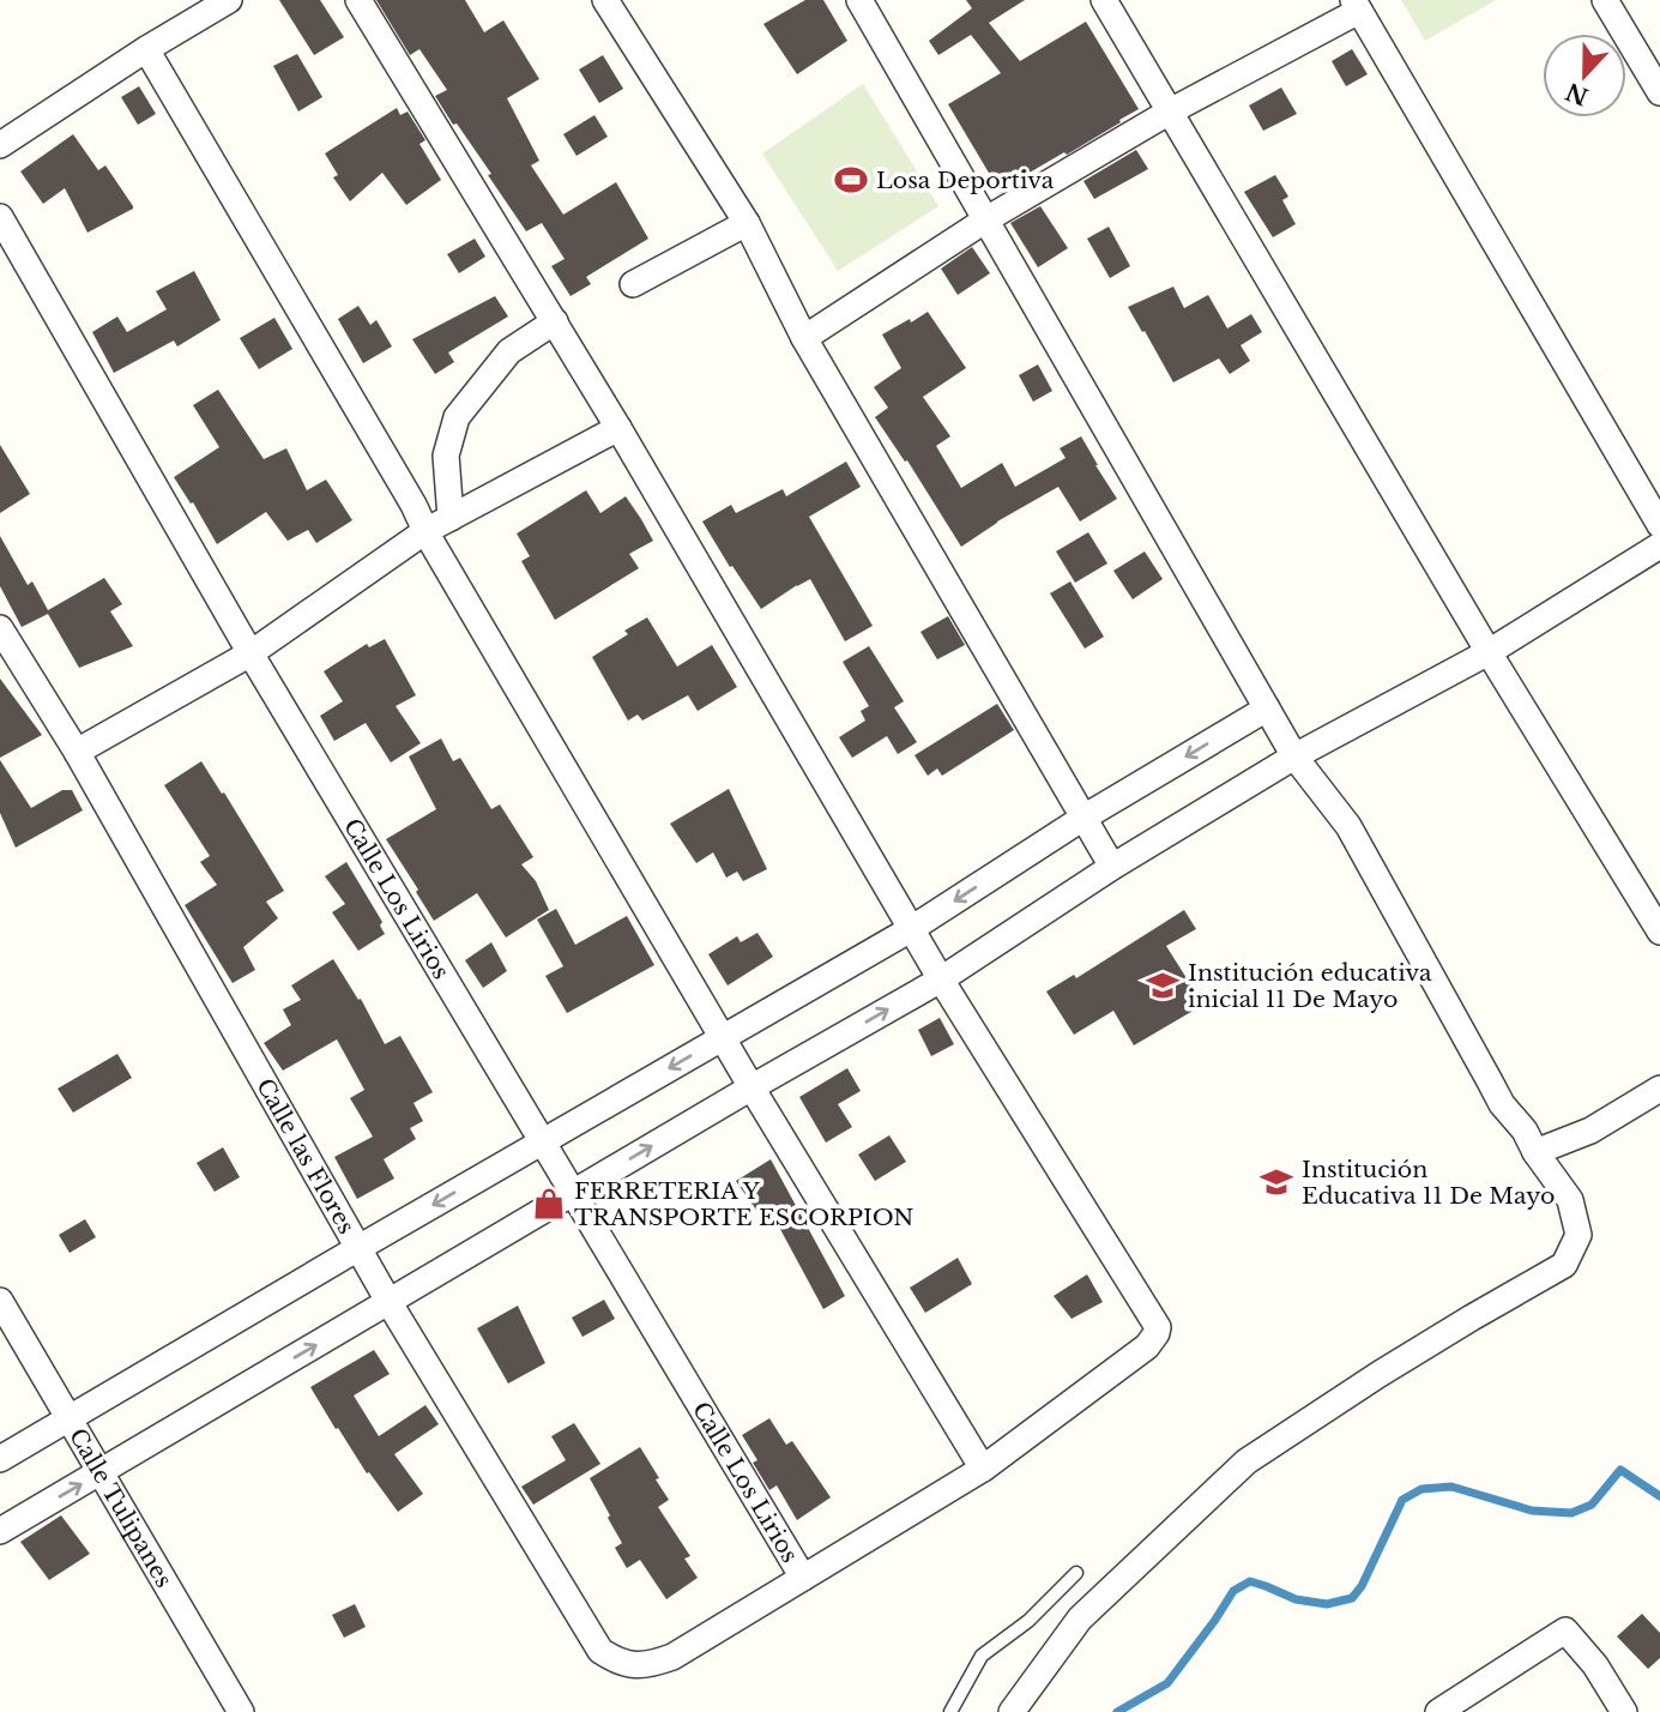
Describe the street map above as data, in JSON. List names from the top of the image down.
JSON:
{
  "streets": {
    "street": ["Calle Los Lirios", "Calle las Flores", "Calle Tulipanes"]
  },
  "crossings": [
    ["Calle Los Lirios", "Calle las Flores"]
  ],
  "places": {
    "sports": ["Losa Deportiva"],
    "school or university": ["Institución educativa inicial 11 De Mayo", "Institución Educativa 11 De Mayo"],
    "shop": ["FERRETERIA Y TRANSPORTE ESCORPION"]
  },
  "north": "bottom"
}
